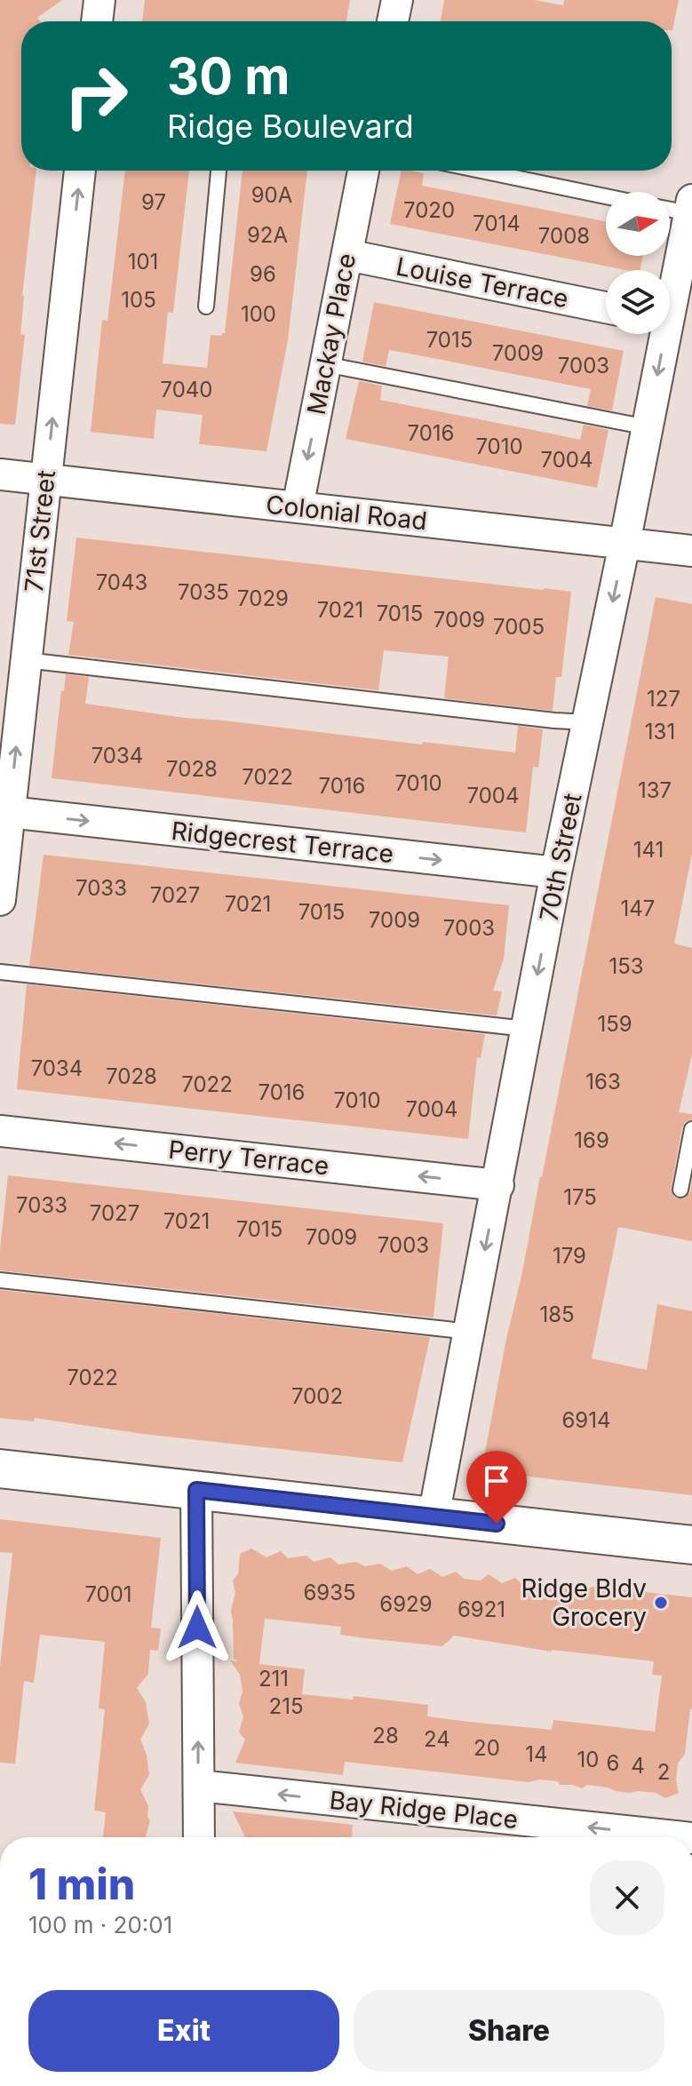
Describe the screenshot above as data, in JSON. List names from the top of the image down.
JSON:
{
  "streets": {
    "street": [
      "Louise Terrace",
      "Mackay Place",
      "Colonial Road",
      "71st Street",
      "Ridgecrest Terrace",
      "70th Street",
      "Perry Terrace",
      "Bay Ridge Place"
    ]
  },
  "crossings": [
    ["Louise Terrace", "Mackay Place"],
    ["Mackay Place", "Colonial Road"],
    ["Colonial Road", "71st Street"],
    ["Colonial Road", "70th Street"],
    ["71st Street", "Ridgecrest Terrace"],
    ["Ridgecrest Terrace", "70th Street"],
    ["70th Street", "Perry Terrace"]
  ],
  "one_way": [
    "Mackay Place",
    "71st Street",
    "Ridgecrest Terrace",
    "70th Street",
    "Perry Terrace",
    "Bay Ridge Place"
  ],
  "places": ["Ridge Bldv Grocery"],
  "house_numbers": [
    "90A",
    "97",
    "7020",
    "7014",
    "92A",
    "7008",
    "101",
    "96",
    "105",
    "100",
    "7015",
    "7009",
    "7003",
    "7040",
    "7016",
    "7010",
    "7004",
    "7043",
    "7035",
    "7029",
    "7021",
    "7015",
    "7009",
    "7005",
    "127",
    "131",
    "7034",
    "7028",
    "7022",
    "7010",
    "7016",
    "137",
    "7004",
    "141",
    "7033",
    "7027",
    "7021",
    "147",
    "7015",
    "7009",
    "7003",
    "153",
    "159",
    "7034",
    "7028",
    "163",
    "7022",
    "7016",
    "7010",
    "7004",
    "169",
    "175",
    "7033",
    "7027",
    "7021",
    "7015",
    "7009",
    "7003",
    "179",
    "185",
    "7022",
    "7002",
    "6914",
    "6935",
    "7001",
    "6929",
    "6921",
    "211",
    "215",
    "28",
    "24",
    "20",
    "14",
    "10",
    "6",
    "4",
    "2"
  ],
  "north": "right",
  "page": {
    "turn": ["30 m", "Ridge Boulevard"],
    "heading": ["1 min", "100 m · 20:01"],
    "buttons": ["Exit", "Share"]
  }
}
